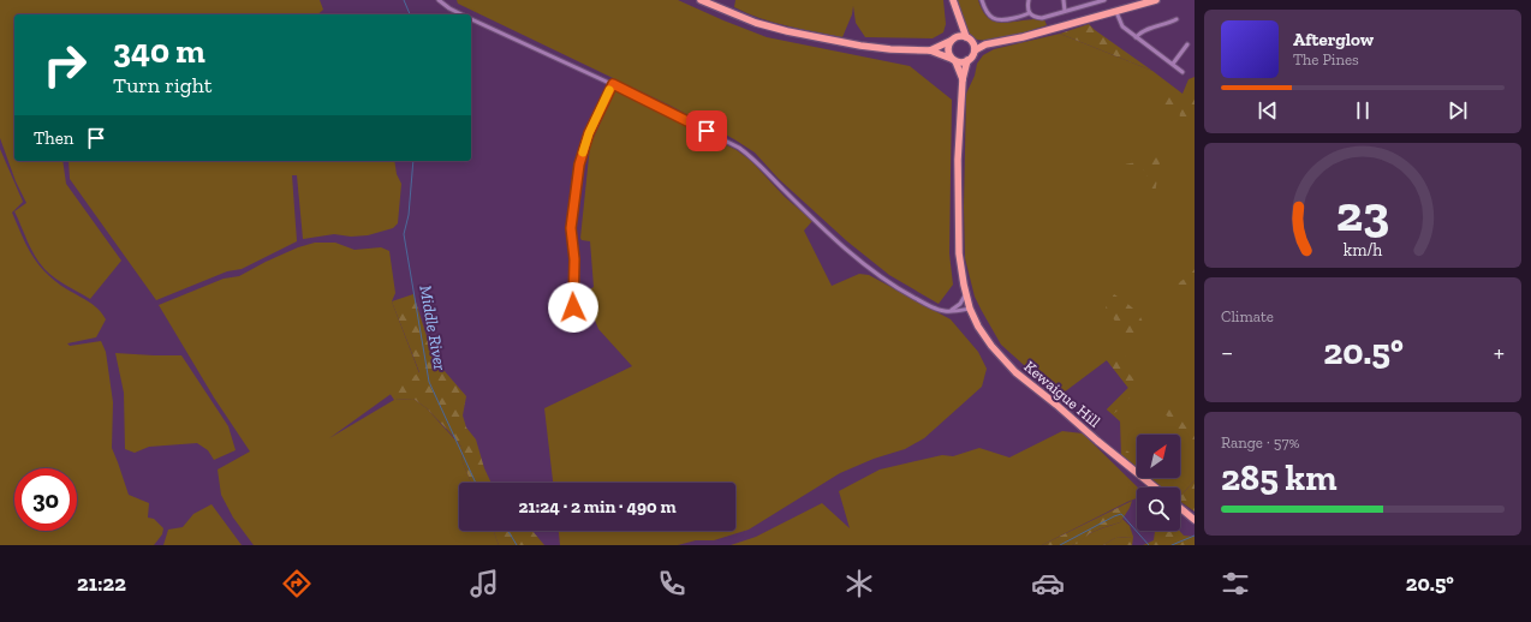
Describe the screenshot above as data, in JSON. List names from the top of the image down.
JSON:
{
  "streets": {
    "highway": ["Kewaigue Hill"]
  },
  "water": ["Middle River"],
  "north": "top right",
  "page": {
    "turn": ["340 m", "Turn right"],
    "song": ["Afterglow", "The Pines"],
    "then": "Then",
    "tile": [
      "Climate",
      ["Range · 57%", "285 km"]
    ],
    "heat": ["−", "20.5°", "+"],
    "limit": "30",
    "trip": "21:24 · 2 min · 490 m",
    "tabs": ["21:22", "20.5°"],
    "gauge": ["23", "km/h"]
  }
}
